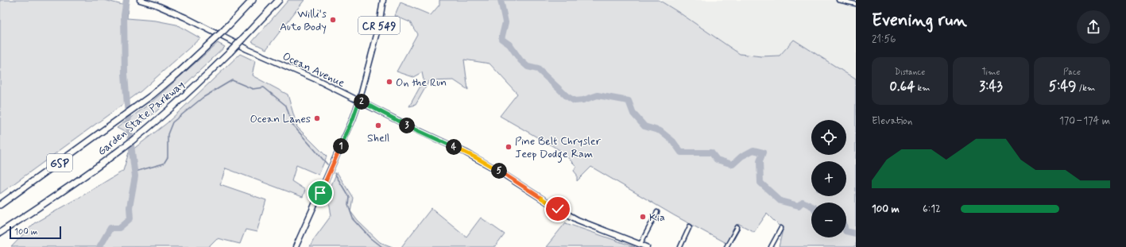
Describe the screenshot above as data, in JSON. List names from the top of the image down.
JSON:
{
  "streets": {
    "highway": ["Garden State Parkway", "GSP"],
    "main road": ["CR 549", "Ocean Avenue"]
  },
  "crossings": [
    ["CR 549", "Ocean Avenue"]
  ],
  "places": [
    "Willi's Auto Body",
    "On the Run",
    "Ocean Lanes",
    "Shell",
    "Pine Belt Chrysler Jeep Dodge Ram",
    "Kia"
  ],
  "scale_bar": "100 m",
  "page": {
    "heading": ["Evening run", "21:56"],
    "stats": [
      ["Distance", "0.64 km"],
      ["Time", "3:43"],
      ["Pace", "5:49 /km"]
    ],
    "pins": [
      "2",
      "3",
      "1",
      "4",
      "5"
    ],
    "chart": ["Elevation", "170–174 m"],
    "map_buttons": ["+", "−"],
    "list": [
      {
        "name": "100 m",
        "note": "6:12"
      }
    ],
    "scale": "100 m"
  }
}
